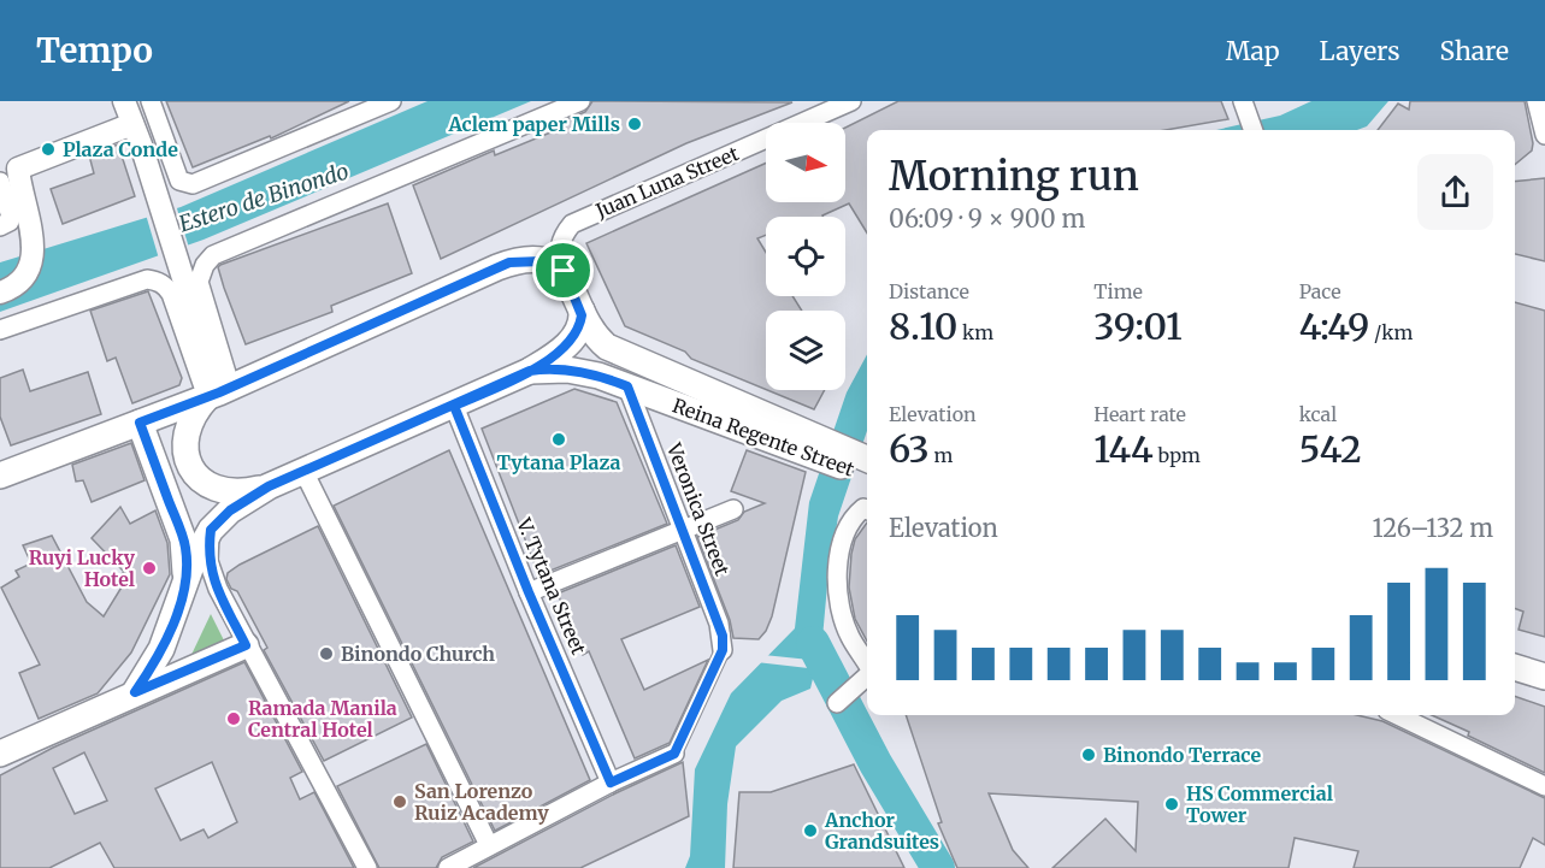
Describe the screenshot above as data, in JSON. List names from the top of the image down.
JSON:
{
  "streets": {
    "main road": ["Reina Regente Street"],
    "street": ["Juan Luna Street", "Veronica Street", "V. Tytana Street"]
  },
  "crossings": [
    ["Juan Luna Street", "Reina Regente Street"],
    ["Reina Regente Street", "Veronica Street"]
  ],
  "water": ["Estero de Binondo"],
  "places": [
    "Aclem paper Mills",
    "Plaza Conde",
    "Tytana Plaza",
    "Ruyi Lucky Hotel",
    "Binondo Church",
    "Ramada Manila Central Hotel",
    "Binondo Terrace",
    "San Lorenzo Ruiz Academy",
    "HS Commercial Tower",
    "Anchor Grandsuites"
  ],
  "north": "right",
  "page": {
    "header": "Tempo",
    "nav": ["Map", "Layers", "Share"],
    "heading": ["Morning run", "06:09 · 9 × 900 m"],
    "stats": [
      ["Distance", "8.10 km"],
      ["Time", "39:01"],
      ["Pace", "4:49 /km"],
      ["Elevation", "63 m"],
      ["Heart rate", "144 bpm"],
      ["kcal", "542"]
    ],
    "chart": ["Elevation", "126–132 m"]
  }
}
